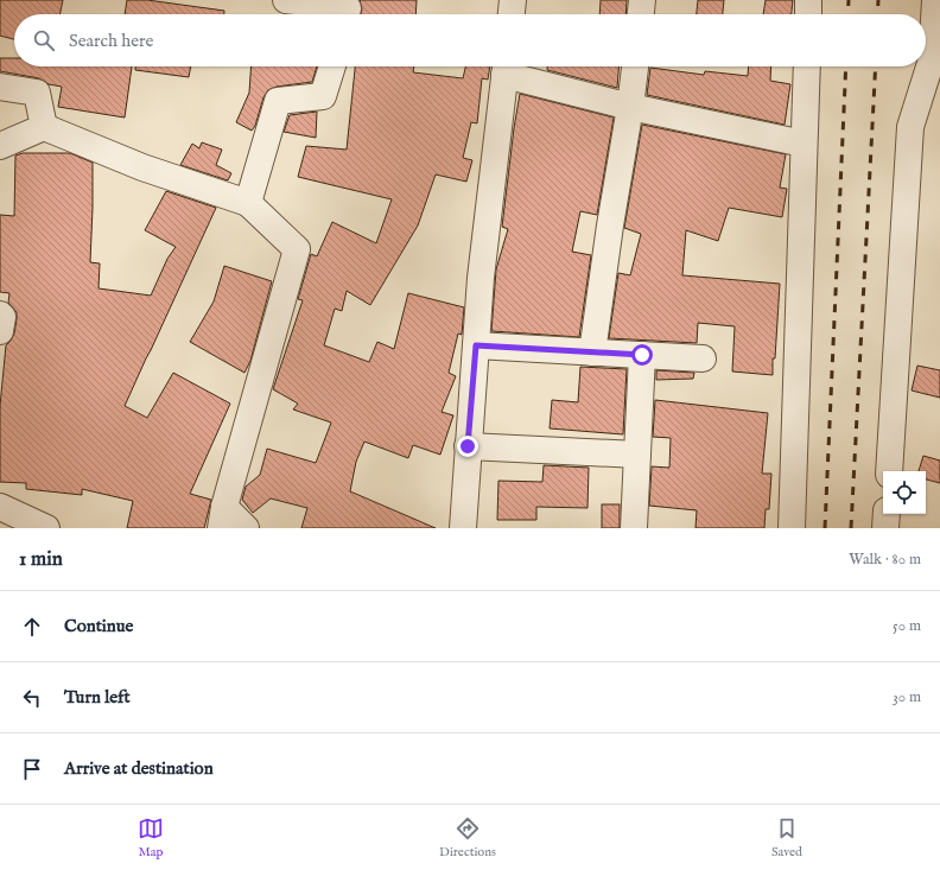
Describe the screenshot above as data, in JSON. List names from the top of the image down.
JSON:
{
  "page": {
    "search": "Search here",
    "heading": ["1 min", "Walk · 80 m"],
    "list": [
      ["Continue", "50 m"],
      ["Turn left", "30 m"],
      "Arrive at destination"
    ],
    "nav": ["Map", "Directions", "Saved"]
  }
}
